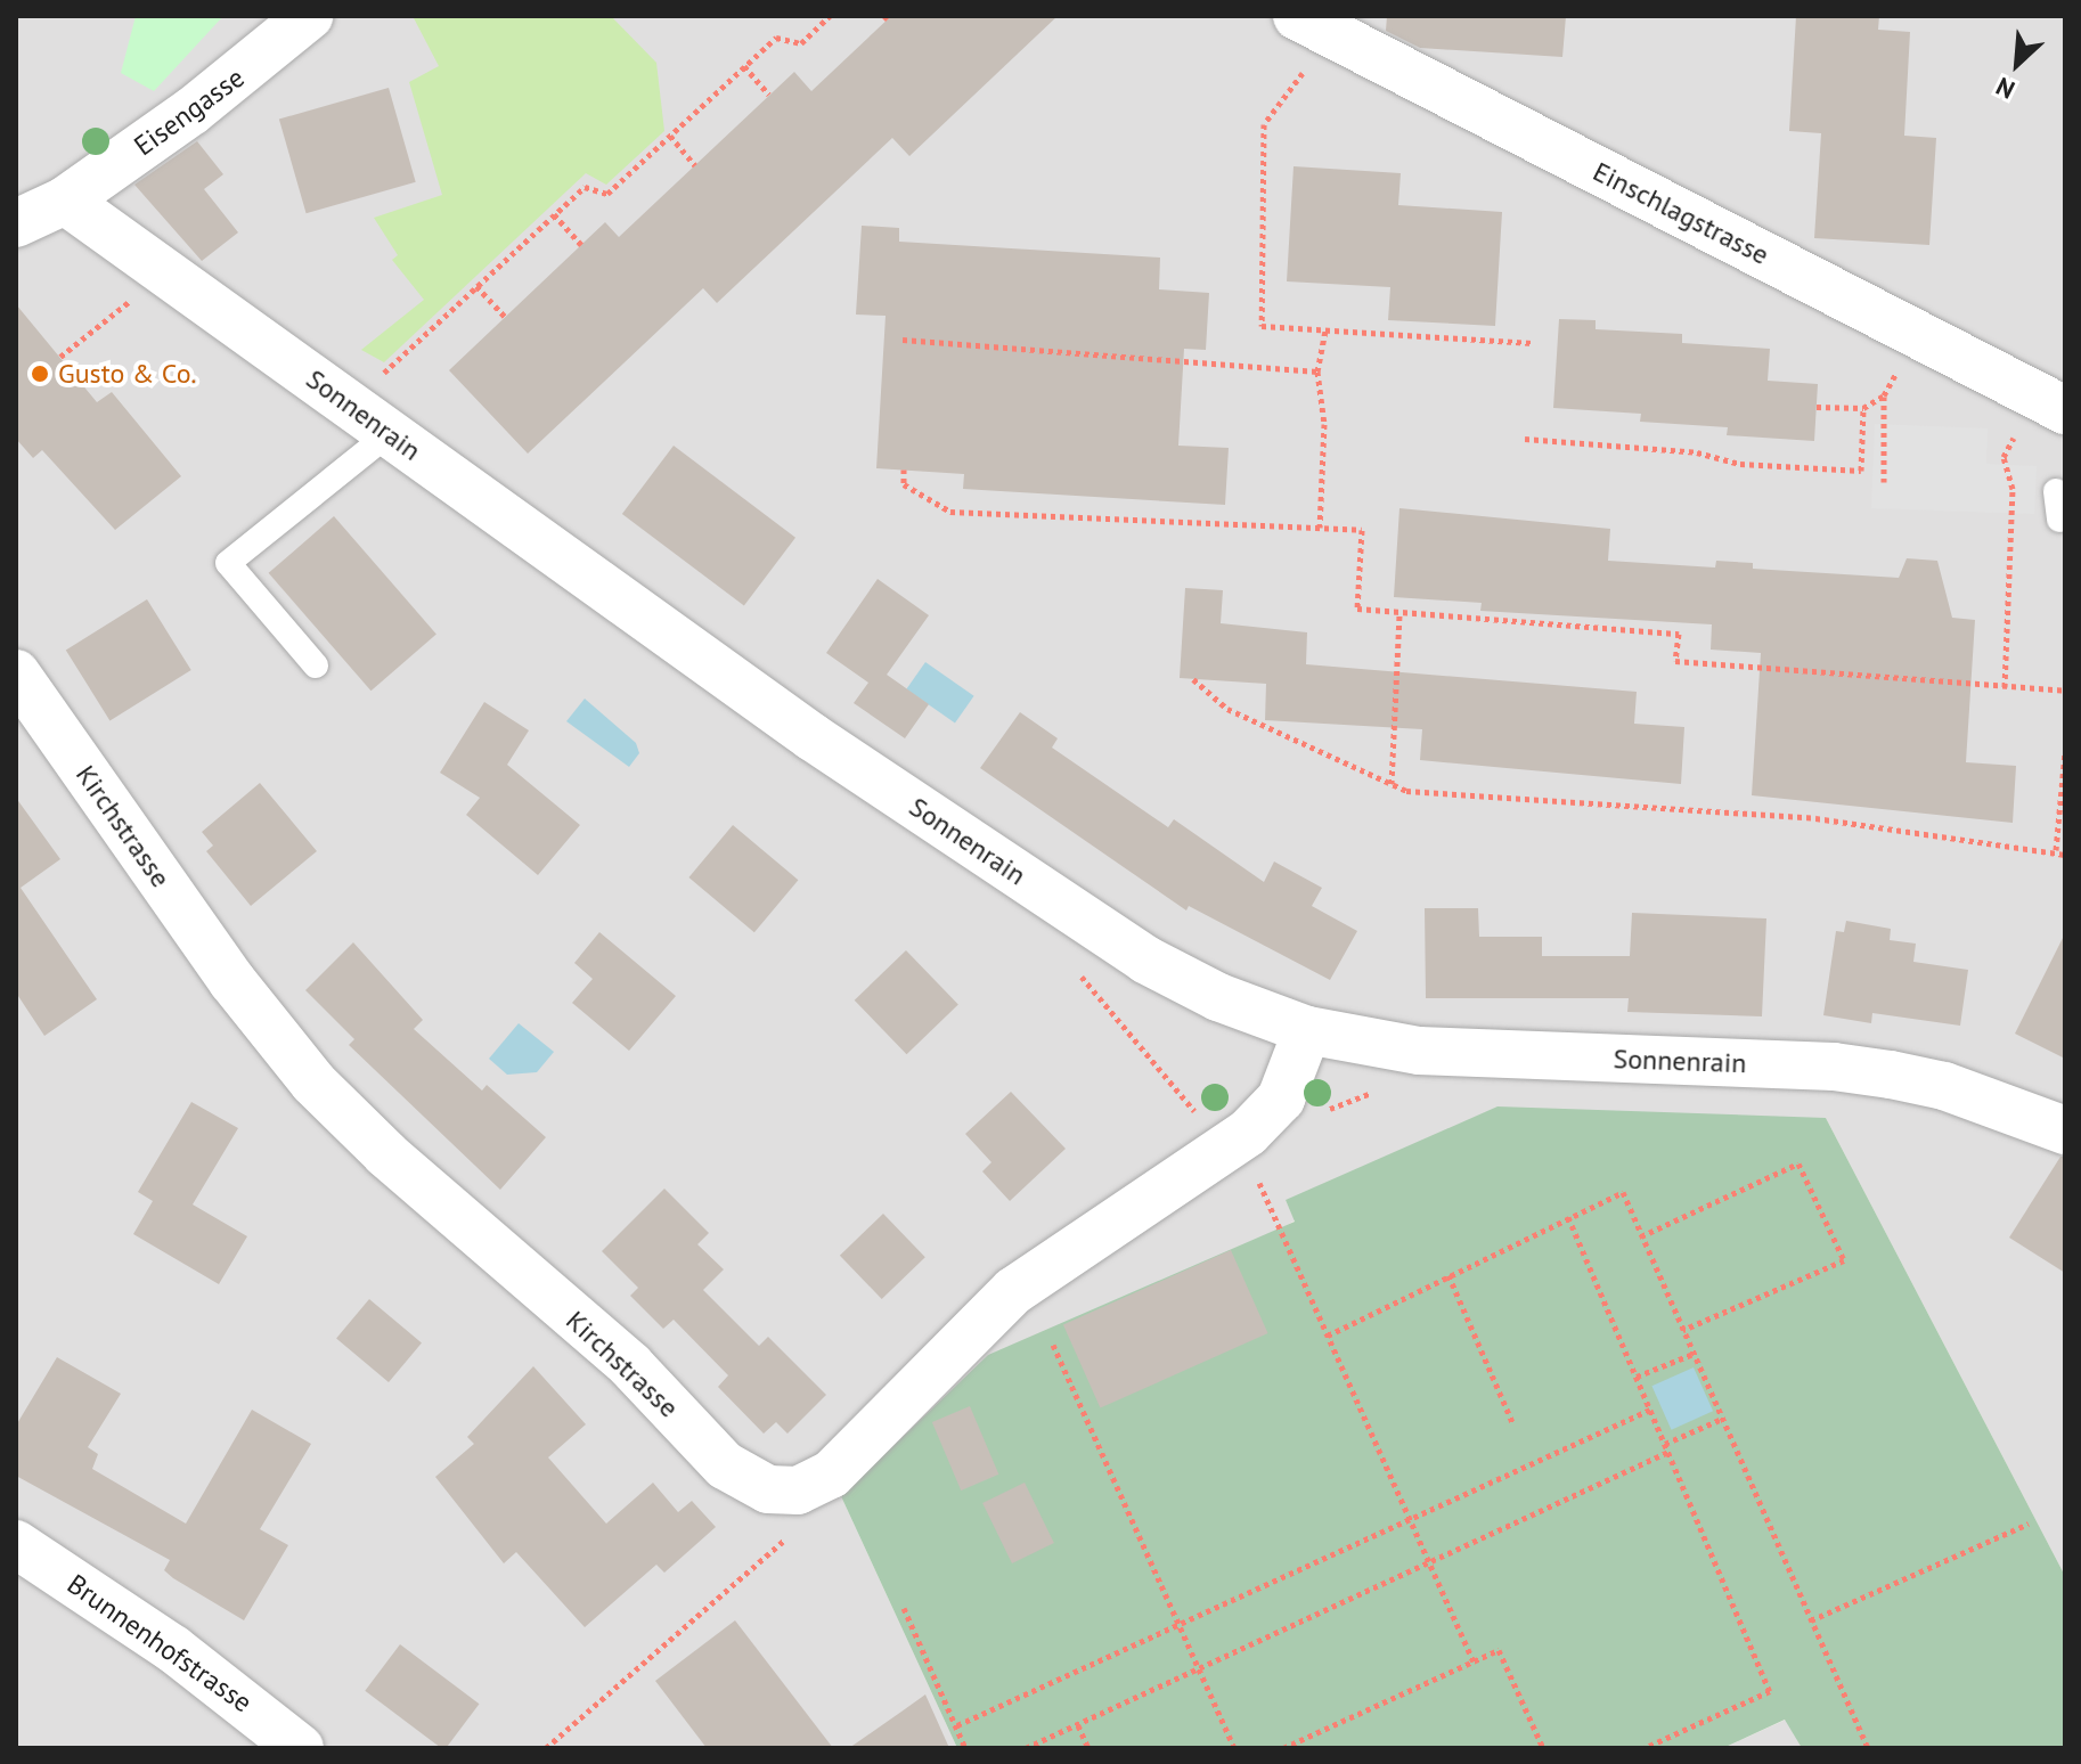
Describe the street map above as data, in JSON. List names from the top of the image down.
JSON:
{
  "streets": {
    "street": [
      "Eisengasse",
      "Einschlagstrasse",
      "Sonnenrain",
      "Kirchstrasse",
      "Brunnenhofstrasse"
    ]
  },
  "crossings": [
    ["Eisengasse", "Sonnenrain"],
    ["Sonnenrain", "Kirchstrasse"]
  ],
  "places": ["Gusto & Co."],
  "north": "bottom left"
}
